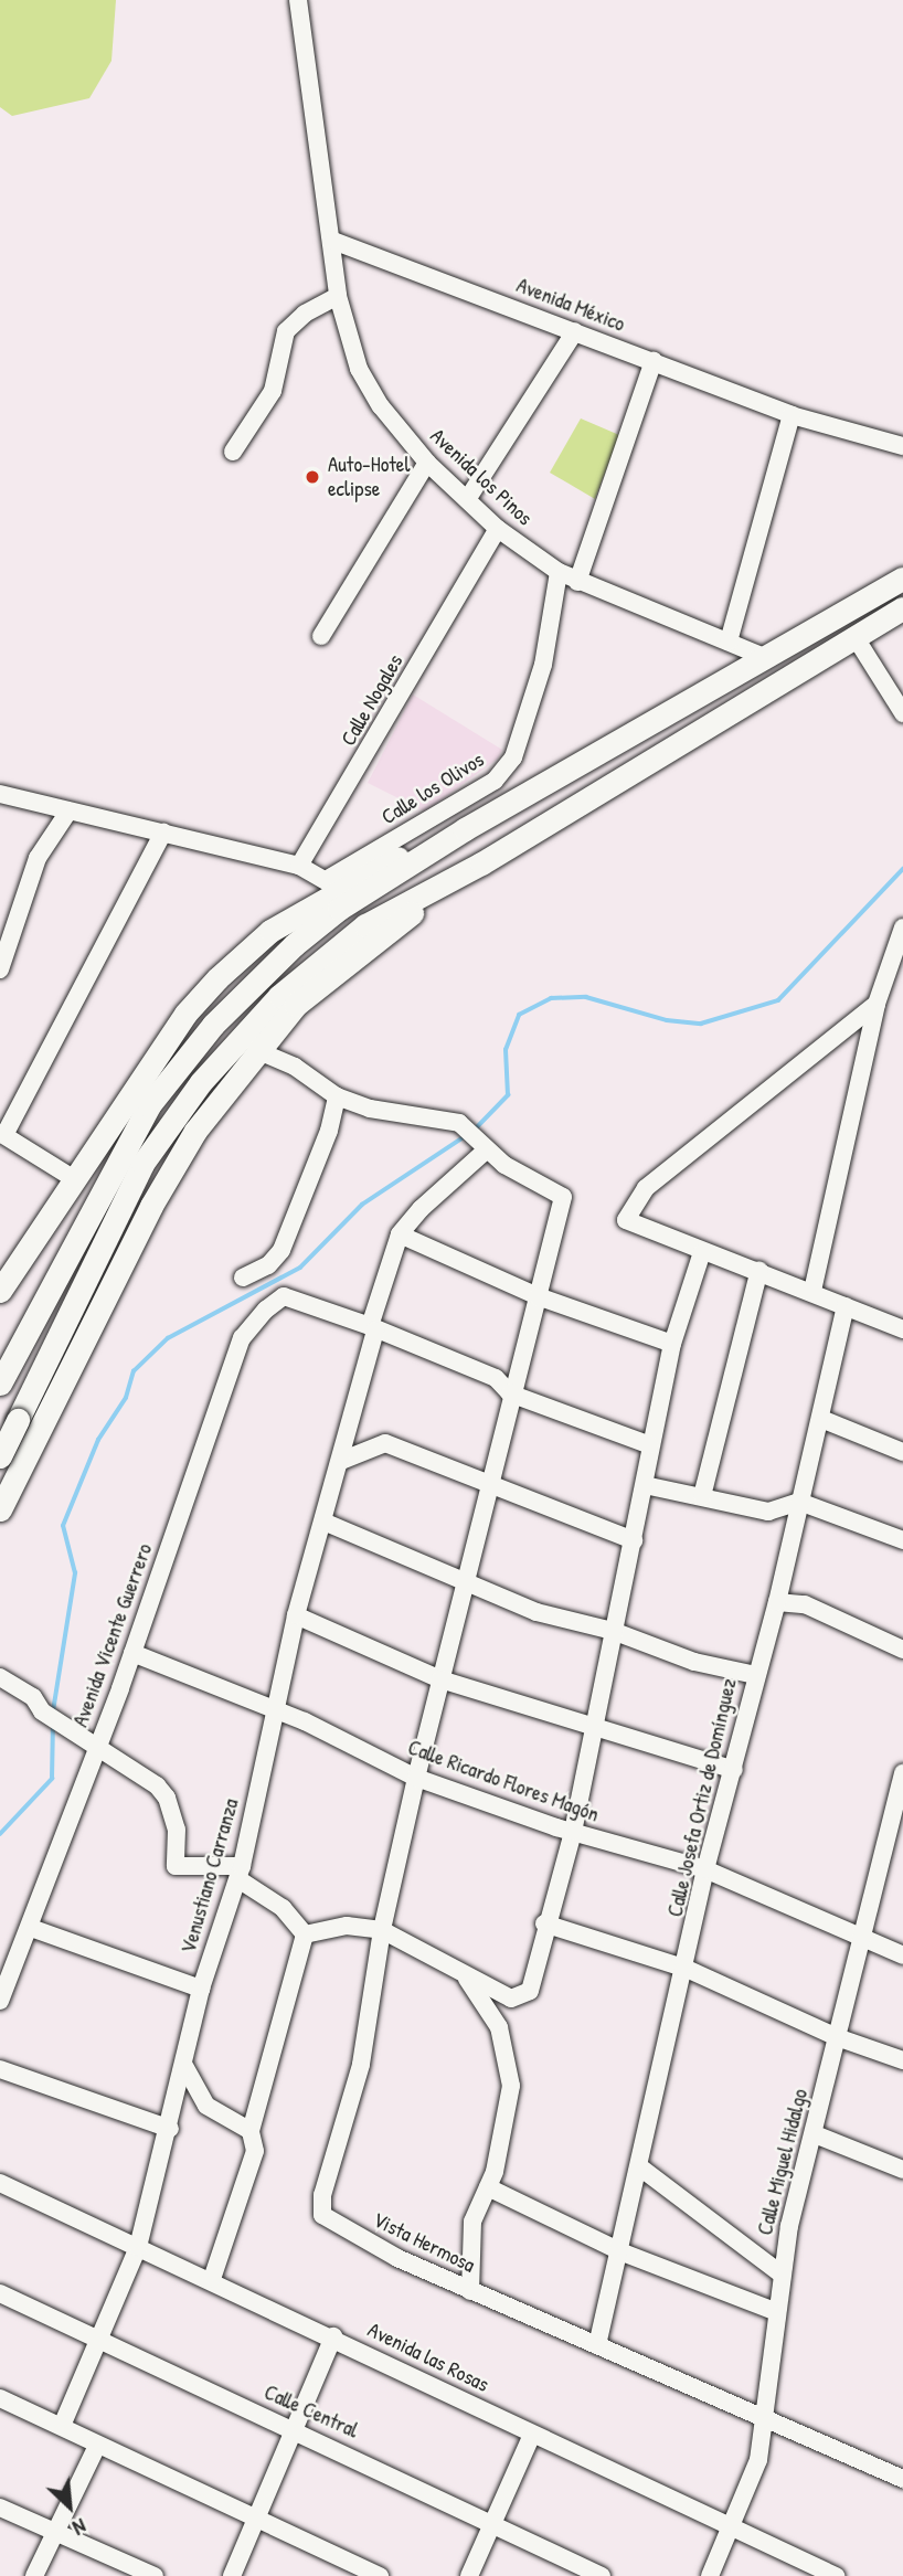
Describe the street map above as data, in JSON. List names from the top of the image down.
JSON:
{
  "streets": {
    "street": [
      "Avenida México",
      "Avenida los Pinos",
      "Calle Nogales",
      "Calle los Olivos",
      "Avenida Vicente Guerrero",
      "Calle Ricardo Flores Magón",
      "Calle Josefa Ortiz de Domínguez",
      "Venustiano Carranza",
      "Calle Miguel Hidalgo",
      "Vista Hermosa",
      "Avenida las Rosas",
      "Calle Central"
    ]
  },
  "crossings": [
    ["Avenida México", "Avenida los Pinos"],
    ["Avenida los Pinos", "Calle Nogales"],
    ["Avenida los Pinos", "Calle los Olivos"],
    ["Avenida Vicente Guerrero", "Calle Ricardo Flores Magón"],
    ["Avenida Vicente Guerrero", "Venustiano Carranza"],
    ["Calle Ricardo Flores Magón", "Calle Josefa Ortiz de Domínguez"],
    ["Calle Ricardo Flores Magón", "Venustiano Carranza"],
    ["Calle Ricardo Flores Magón", "Calle Miguel Hidalgo"],
    ["Calle Josefa Ortiz de Domínguez", "Vista Hermosa"],
    ["Venustiano Carranza", "Avenida las Rosas"],
    ["Venustiano Carranza", "Calle Central"],
    ["Calle Miguel Hidalgo", "Vista Hermosa"],
    ["Calle Miguel Hidalgo", "Avenida las Rosas"]
  ],
  "places": ["Auto-Hotel eclipse"],
  "north": "bottom right"
}
